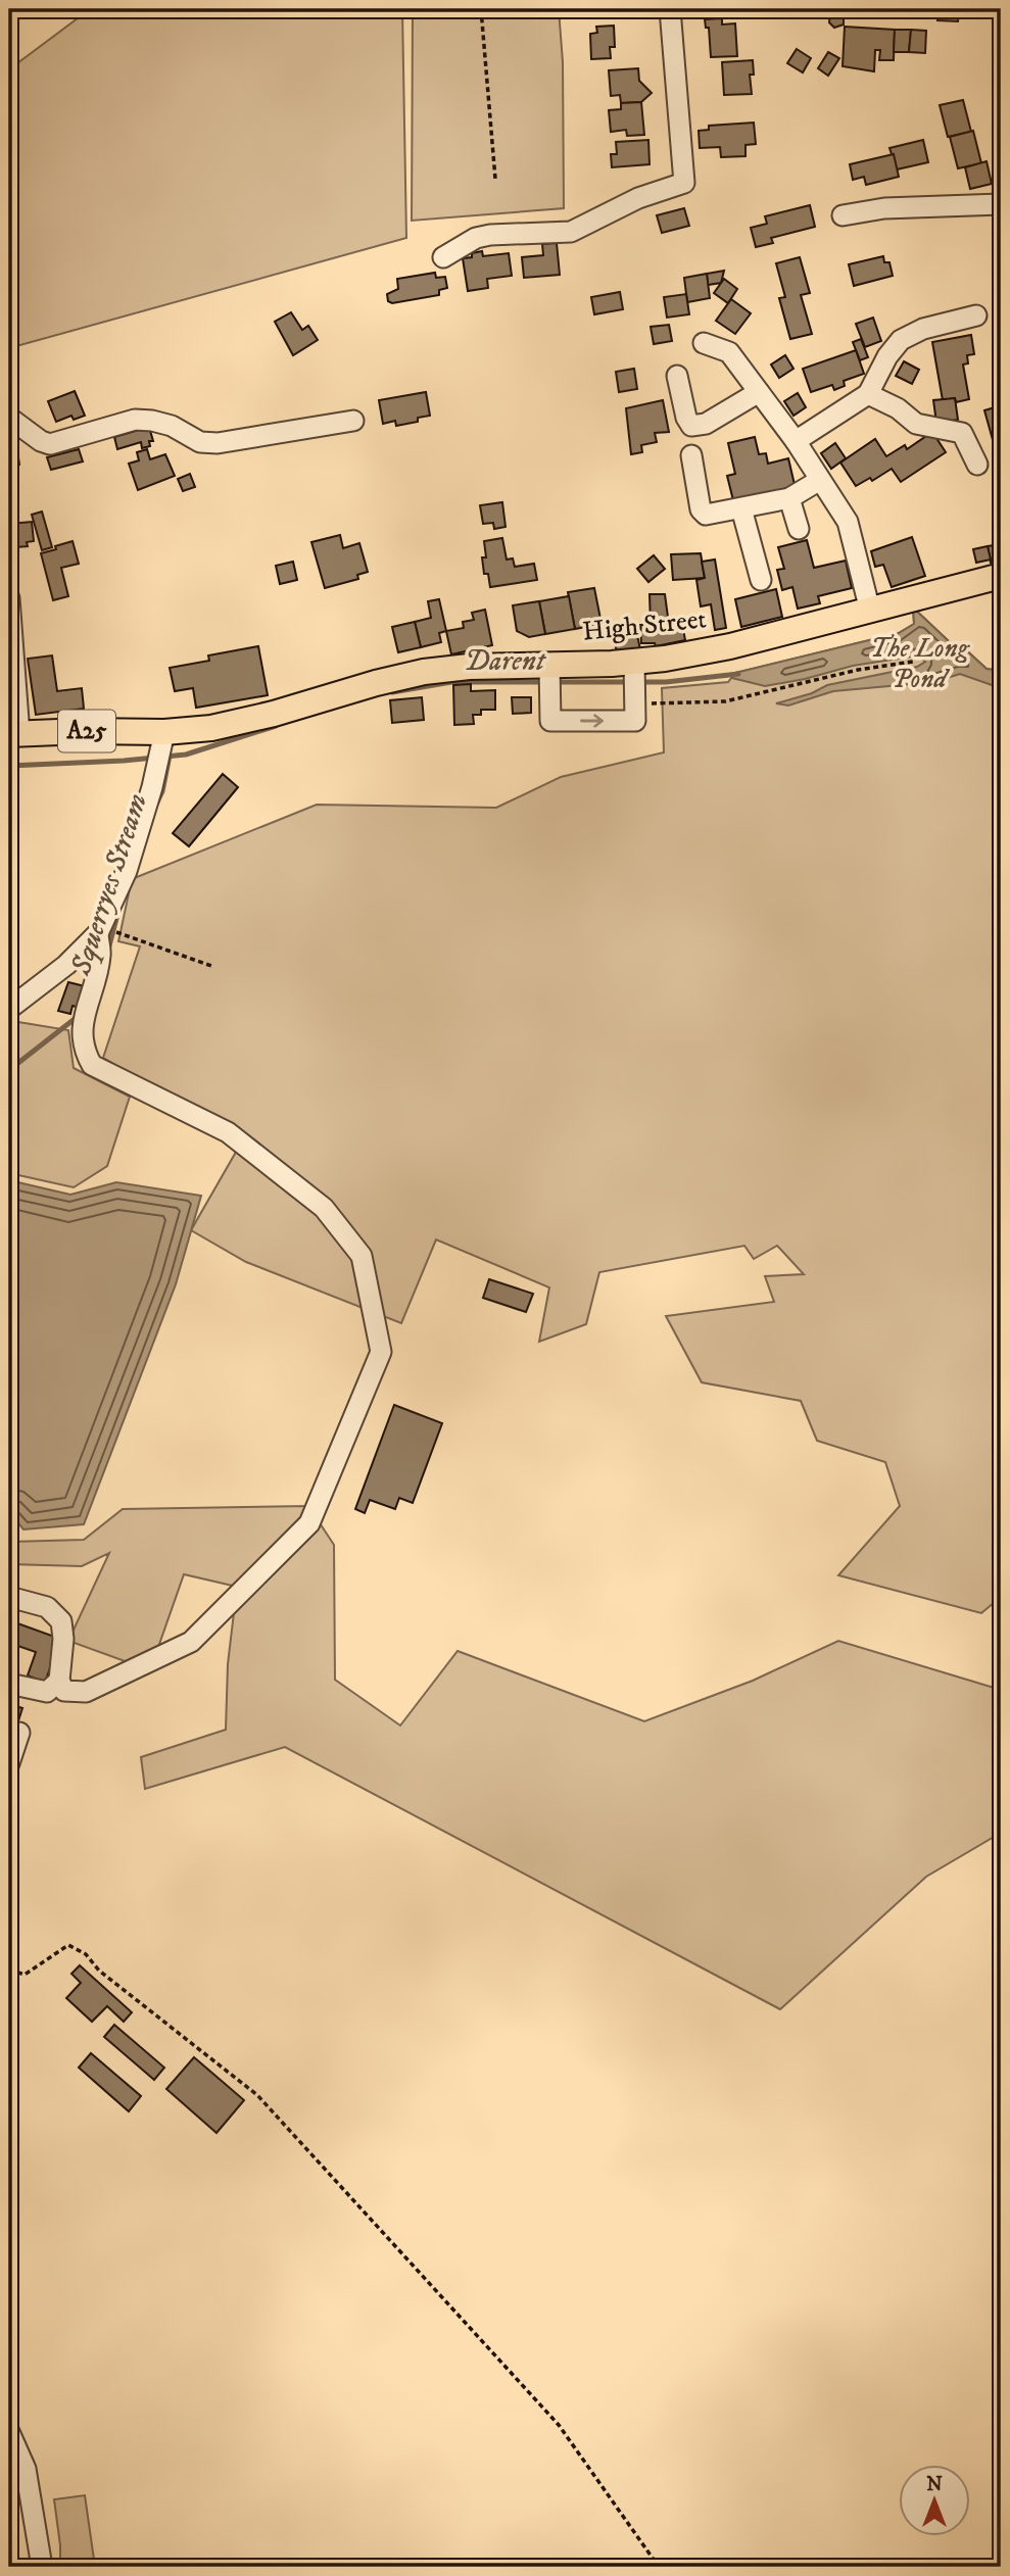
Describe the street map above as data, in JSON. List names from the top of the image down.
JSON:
{
  "streets": {
    "main road": ["High Street", "A25"]
  },
  "crossings": [
    ["High Street", "A25"]
  ],
  "water": ["Darent", "Squerryes Stream"],
  "parks": ["The Long Pond"],
  "north": "top"
}
